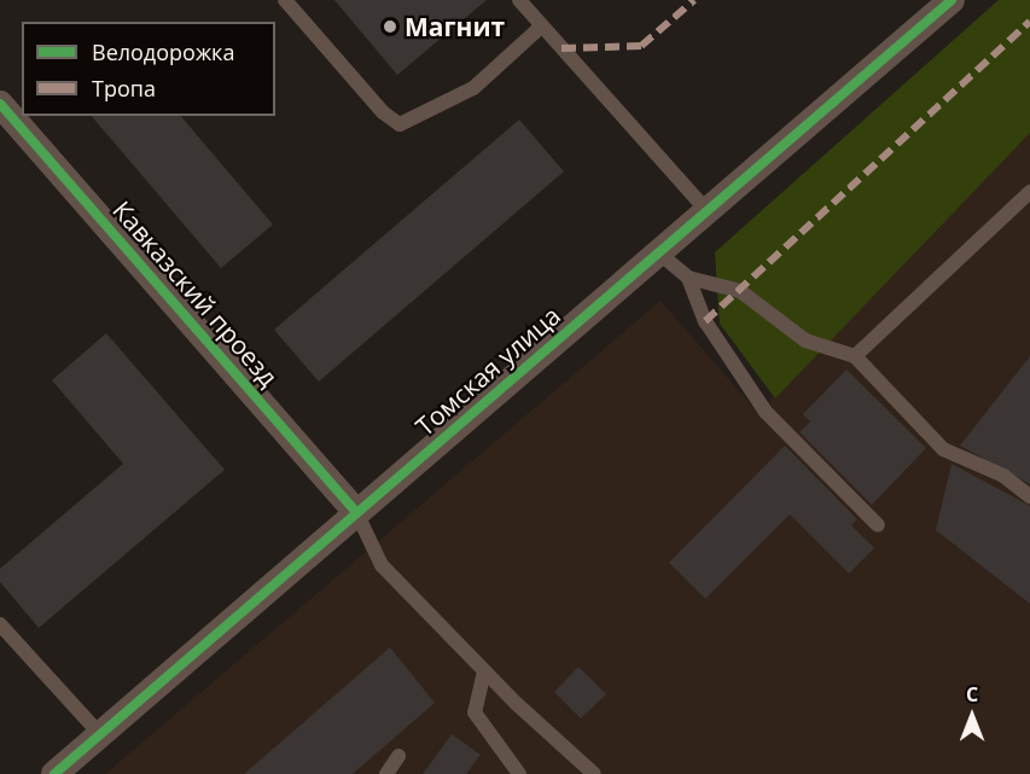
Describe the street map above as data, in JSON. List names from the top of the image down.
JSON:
{
  "streets": {
    "street": ["Кавказский проезд", "Томская улица"]
  },
  "crossings": [
    ["Кавказский проезд", "Томская улица"]
  ],
  "places": ["Магнит"],
  "legend": ["Велодорожка", "Тропа"],
  "north": "top"
}
